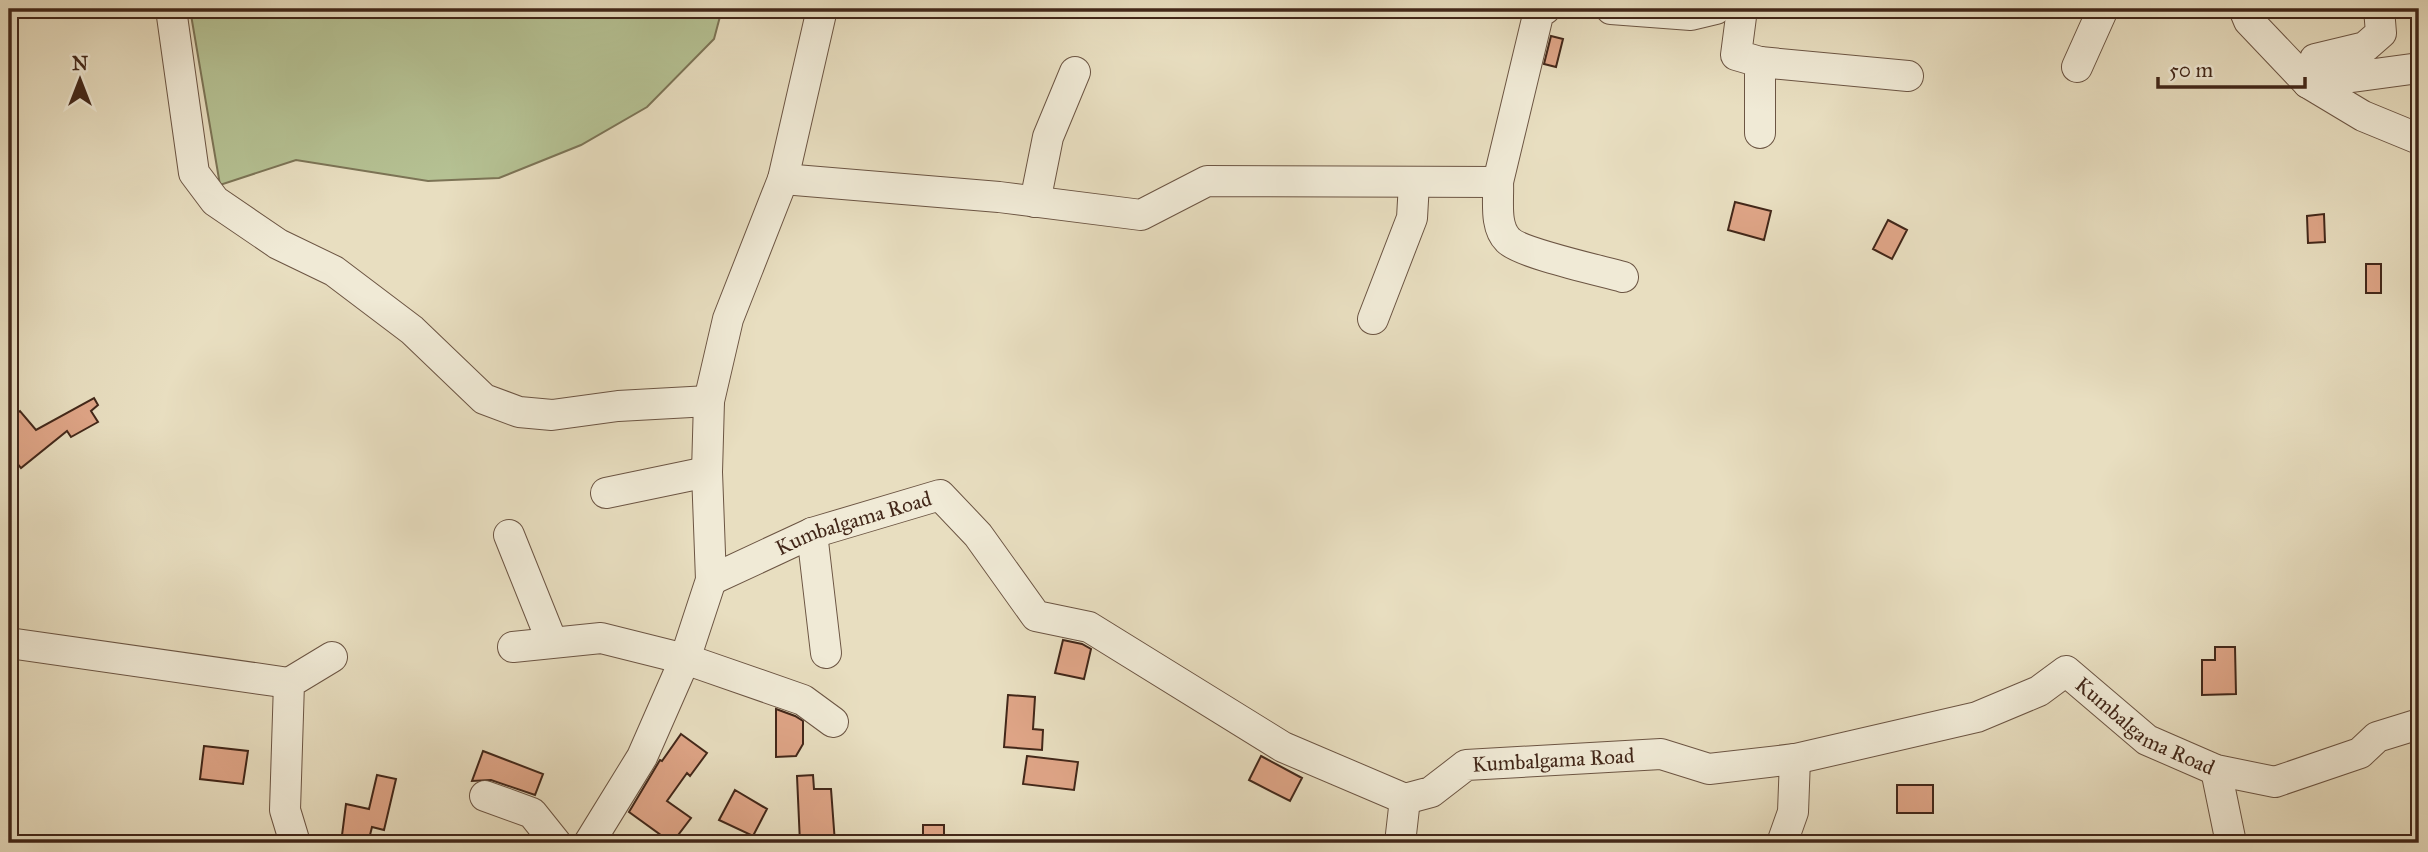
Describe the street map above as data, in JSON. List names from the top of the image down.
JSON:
{
  "streets": {
    "street": ["Kumbalgama Road"]
  },
  "scale_bar": "50 m",
  "north": "top"
}
